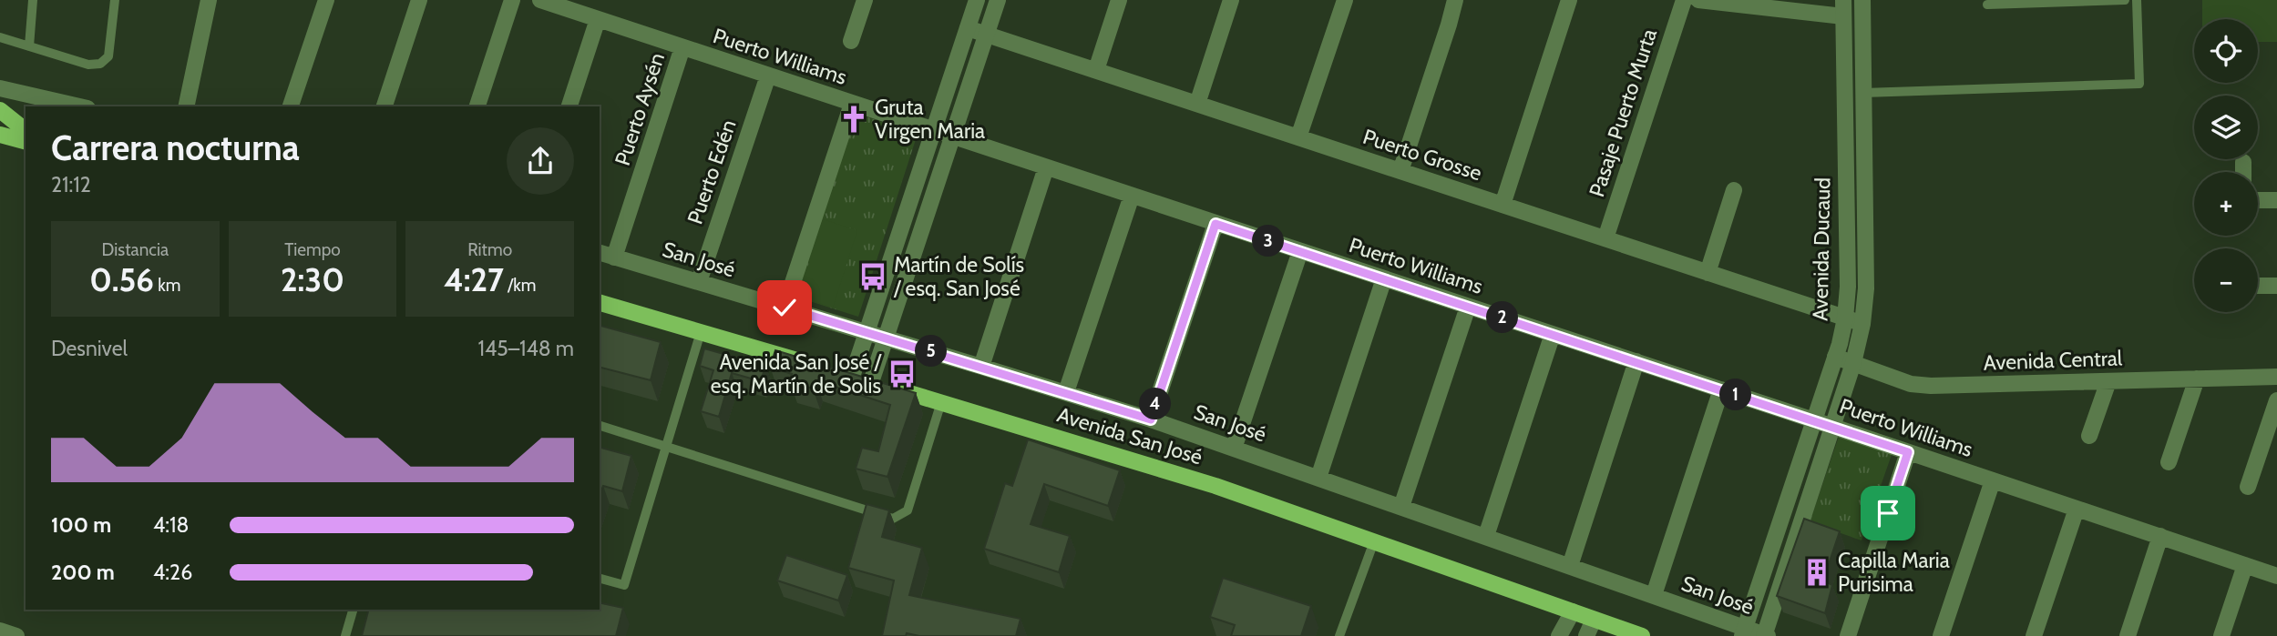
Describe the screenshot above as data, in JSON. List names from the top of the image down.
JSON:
{
  "streets": {
    "main road": ["Avenida San José"],
    "street": [
      "Puerto Williams",
      "Puerto Aysén",
      "Pasaje Puerto Murta",
      "Puerto Grosse",
      "Puerto Edén",
      "Avenida Ducaud",
      "San José",
      "Avenida Central"
    ]
  },
  "crossings": [
    ["Puerto Williams", "Puerto Aysén"],
    ["Puerto Williams", "Puerto Edén"],
    ["Puerto Williams", "Avenida Ducaud"],
    ["Puerto Aysén", "San José"],
    ["Pasaje Puerto Murta", "Puerto Grosse"],
    ["Puerto Grosse", "Avenida Ducaud"],
    ["Puerto Edén", "San José"],
    ["Avenida Ducaud", "San José"],
    ["Avenida Ducaud", "Avenida Central"]
  ],
  "places": {
    "church": ["Gruta Virgen Maria"],
    "bus stop": ["Martín de Solís / esq. San José", "Avenida San José / esq. Martín de Solis"],
    "building": ["Capilla Maria Purisima"]
  },
  "page": {
    "map_buttons": ["+", "−"],
    "heading": ["Carrera nocturna", "21:12"],
    "stats": [
      ["Distancia", "0.56 km"],
      ["Tiempo", "2:30"],
      ["Ritmo", "4:27 /km"]
    ],
    "pins": [
      "3",
      "2",
      "5",
      "1",
      "4"
    ],
    "chart": ["Desnivel", "145–148 m"],
    "list": [
      {
        "name": "100 m",
        "note": "4:18"
      },
      {
        "name": "200 m",
        "note": "4:26"
      }
    ]
  }
}
